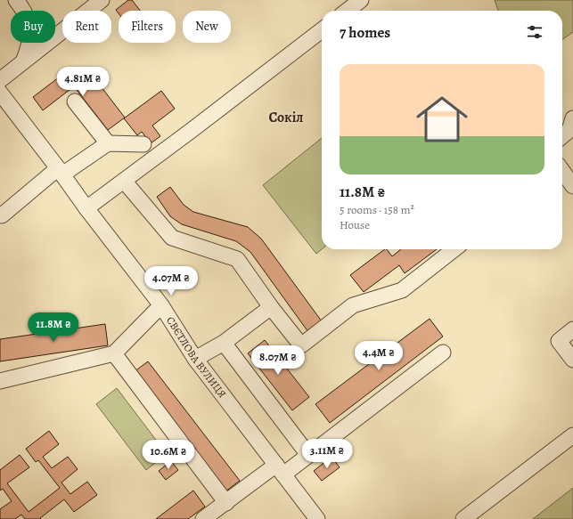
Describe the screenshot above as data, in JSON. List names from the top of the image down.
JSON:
{
  "streets": {
    "street": ["СВЄТЛОВА ВУЛИЦЯ"]
  },
  "districts": ["Сокіл"],
  "page": {
    "chip": [
      "Buy",
      "Rent",
      "Filters",
      "New"
    ],
    "heading": "7 homes",
    "list": [
      {
        "name": "11.8M ₴",
        "note": "5 rooms · 158 m² · House"
      }
    ],
    "price": [
      "4.81M ₴",
      "4.07M ₴",
      "11.8M ₴",
      "4.4M ₴",
      "8.07M ₴",
      "3.11M ₴",
      "10.6M ₴"
    ]
  }
}
